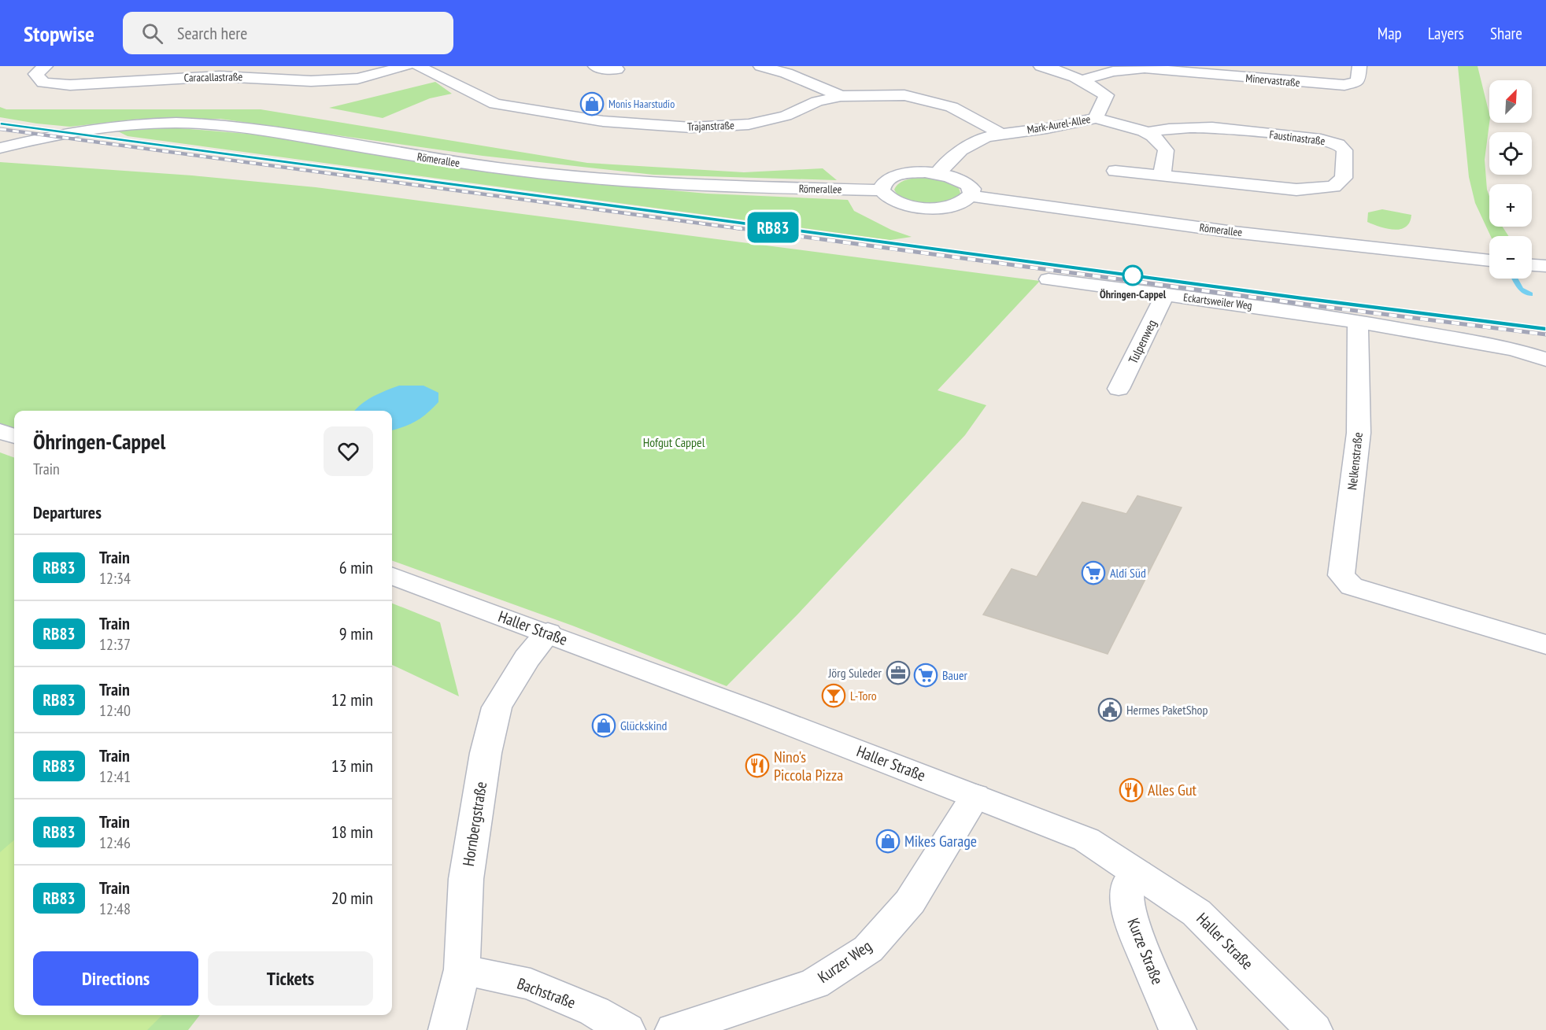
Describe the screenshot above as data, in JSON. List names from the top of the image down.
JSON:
{
  "streets": {
    "street": [
      "Caracallastraße",
      "Minervastraße",
      "Mark-Aurel-Allee",
      "Trajanstraße",
      "Faustinastraße",
      "Römerallee",
      "Eckartsweiler Weg",
      "Tulpenweg",
      "Nelkenstraße",
      "Haller Straße",
      "Hornbergstraße",
      "Kurze Straße",
      "Kurzer Weg",
      "Bachstraße"
    ]
  },
  "crossings": [
    ["Minervastraße", "Mark-Aurel-Allee"],
    ["Mark-Aurel-Allee", "Trajanstraße"],
    ["Mark-Aurel-Allee", "Faustinastraße"],
    ["Eckartsweiler Weg", "Tulpenweg"],
    ["Eckartsweiler Weg", "Nelkenstraße"],
    ["Haller Straße", "Hornbergstraße"],
    ["Haller Straße", "Kurze Straße"],
    ["Haller Straße", "Kurzer Weg"],
    ["Hornbergstraße", "Bachstraße"]
  ],
  "parks": ["Hofgut Cappel"],
  "places": {
    "shop": ["Monis Haarstudio", "Glückskind", "Mikes Garage"],
    "other": ["Öhringen-Cappel"],
    "supermarket": ["Aldi Süd", "Bauer"],
    "office": ["Jörg Suleder"],
    "bar": ["L-Toro"],
    "public building": ["Hermes PaketShop"],
    "restaurant": ["Nino's Piccola Pizza", "Alles Gut"]
  },
  "north": "top right",
  "page": {
    "header": "Stopwise",
    "search": "Search here",
    "nav": ["Map", "Layers", "Share"],
    "on_map": "RB83",
    "map_buttons": ["+", "−"],
    "heading": [
      ["Öhringen-Cappel", "Train"],
      "Departures"
    ],
    "list": [
      {
        "mark": "RB83",
        "name": "Train",
        "note": "12:34",
        "value": "6 min"
      },
      {
        "mark": "RB83",
        "name": "Train",
        "note": "12:37",
        "value": "9 min"
      },
      {
        "mark": "RB83",
        "name": "Train",
        "note": "12:40",
        "value": "12 min"
      },
      {
        "mark": "RB83",
        "name": "Train",
        "note": "12:41",
        "value": "13 min"
      },
      {
        "mark": "RB83",
        "name": "Train",
        "note": "12:46",
        "value": "18 min"
      },
      {
        "mark": "RB83",
        "name": "Train",
        "note": "12:48",
        "value": "20 min"
      }
    ],
    "buttons": ["Directions", "Tickets"]
  }
}
